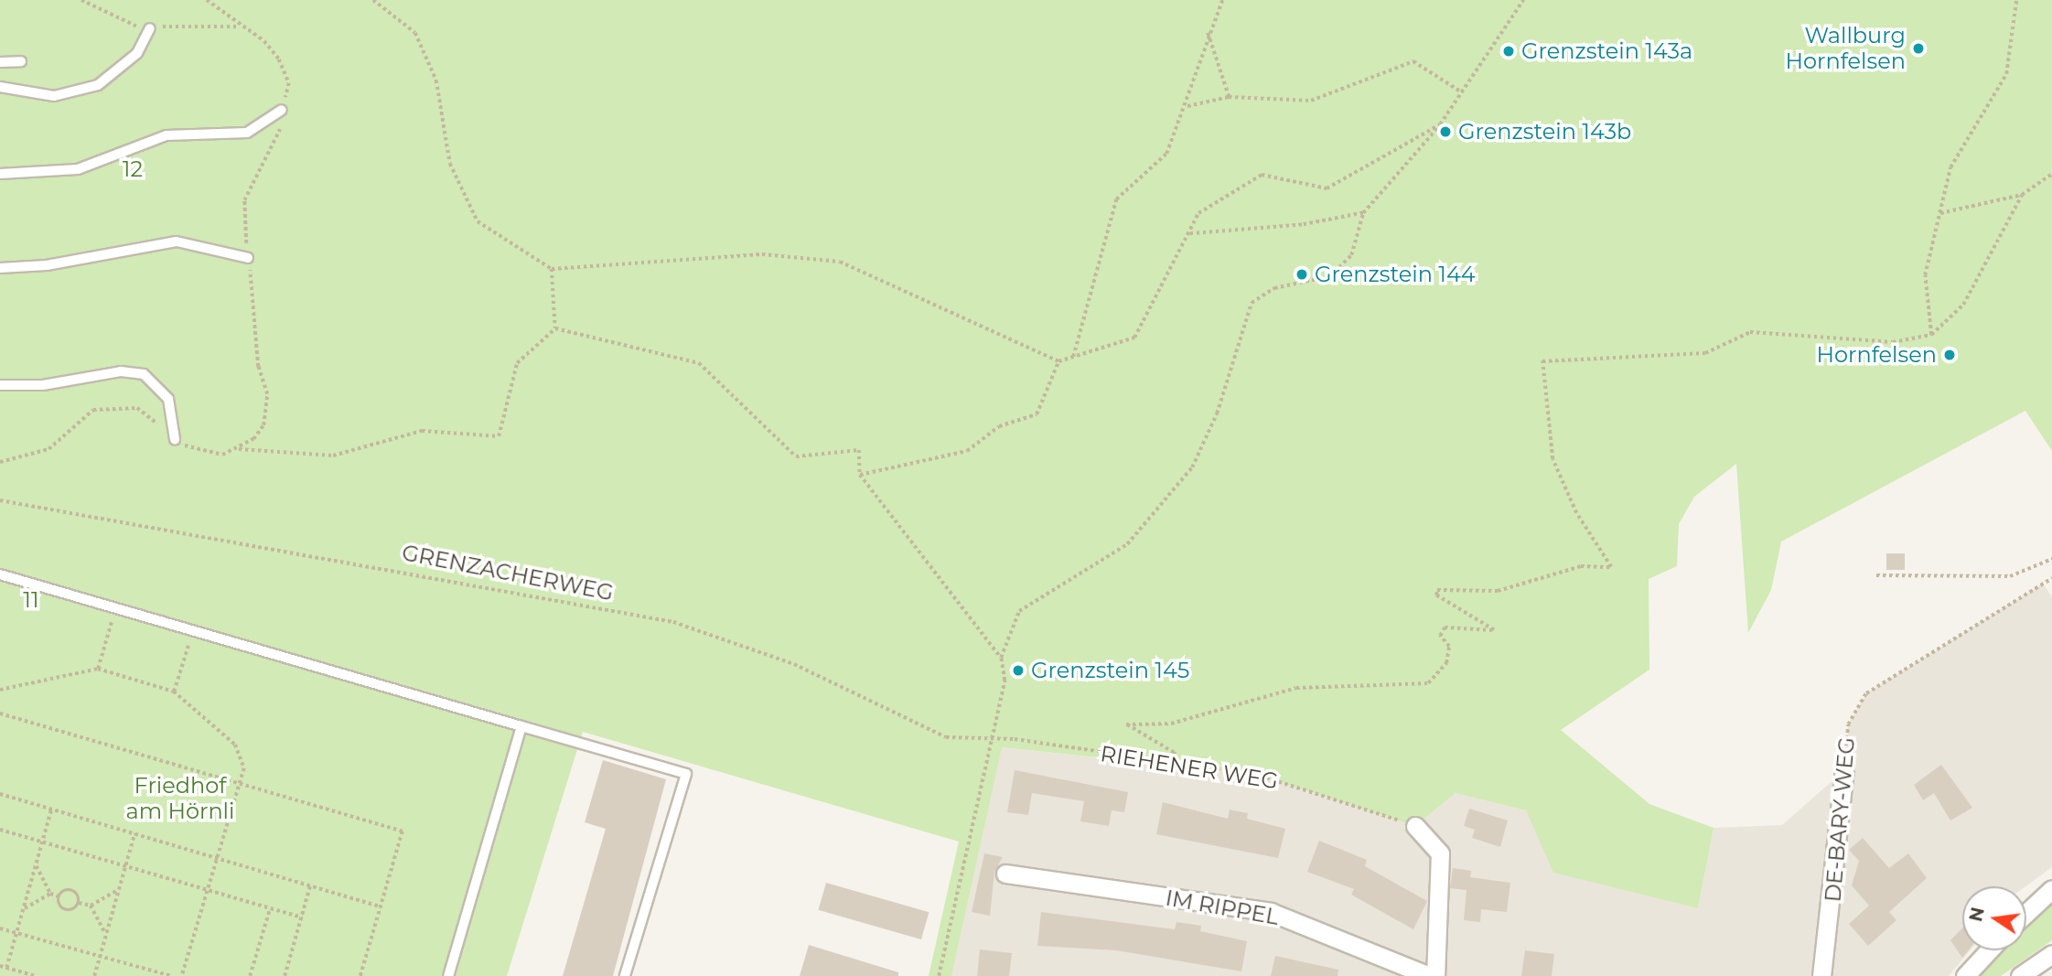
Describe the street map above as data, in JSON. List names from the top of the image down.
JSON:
{
  "streets": {
    "street": ["DE-BARY-WEG", "IM RIPPEL"],
    "path": ["GRENZACHERWEG", "RIEHENER WEG"]
  },
  "crossings": [
    ["GRENZACHERWEG", "RIEHENER WEG"]
  ],
  "parks": ["12", "11", "Friedhof am Hörnli"],
  "places": [
    "Wallburg Hornfelsen",
    "Grenzstein 143a",
    "Grenzstein 143b",
    "Grenzstein 144",
    "Hornfelsen",
    "Grenzstein 145"
  ],
  "north": "left"
}
